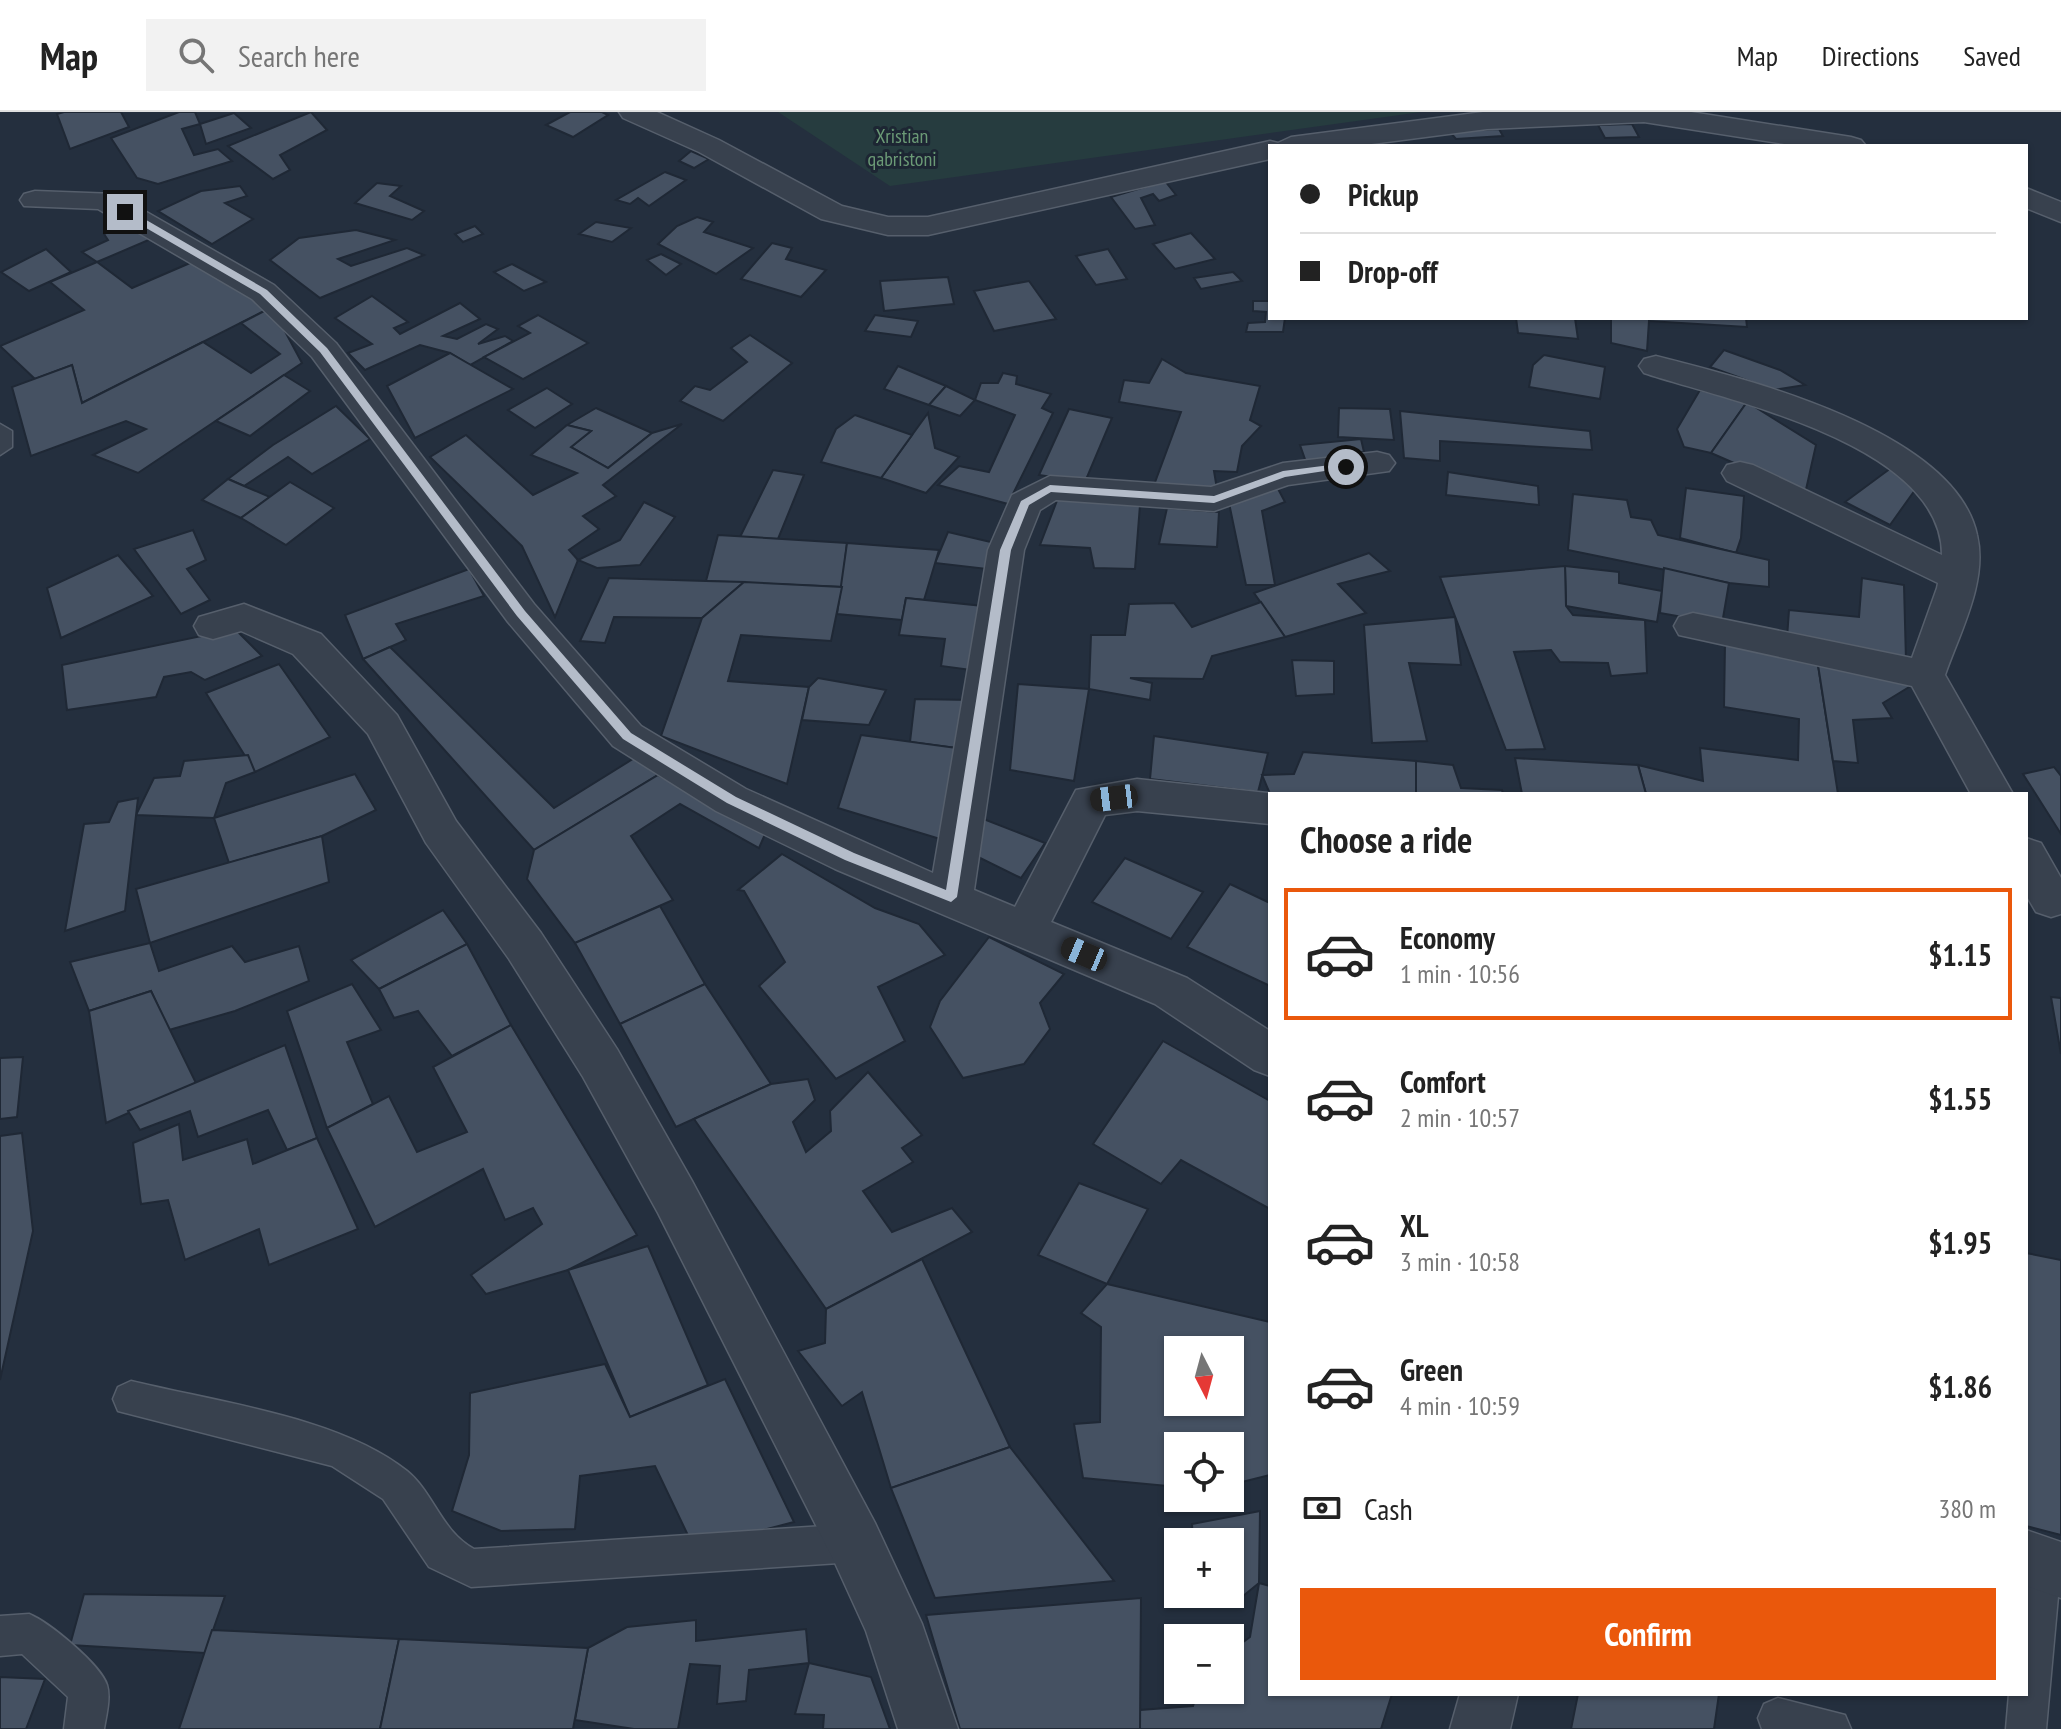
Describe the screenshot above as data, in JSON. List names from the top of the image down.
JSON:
{
  "parks": ["Xristian qabristoni"],
  "north": "bottom",
  "page": {
    "header": "Map",
    "search": "Search here",
    "nav": ["Map", "Directions", "Saved"],
    "banner": ["Pickup", "Drop-off"],
    "heading": "Choose a ride",
    "list": [
      {
        "name": "Economy",
        "note": "1 min · 10:56",
        "value": "$1.15"
      },
      {
        "name": "Comfort",
        "note": "2 min · 10:57",
        "value": "$1.55"
      },
      {
        "name": "XL",
        "note": "3 min · 10:58",
        "value": "$1.95"
      },
      {
        "name": "Green",
        "note": "4 min · 10:59",
        "value": "$1.86"
      }
    ],
    "map_buttons": ["+", "−"],
    "pay": ["Cash", "380 m"],
    "buttons": "Confirm"
  }
}
